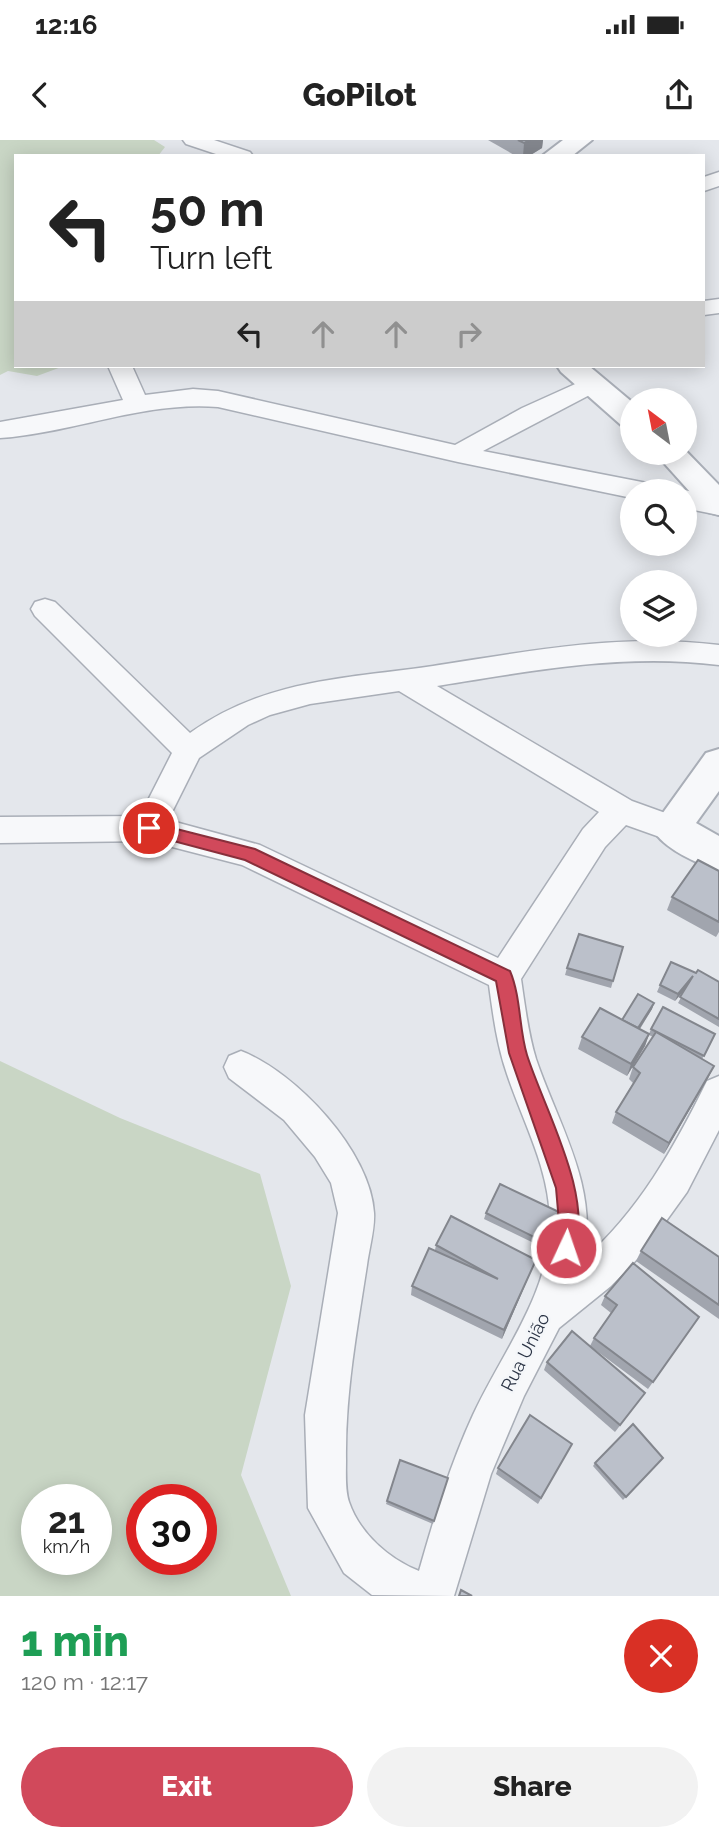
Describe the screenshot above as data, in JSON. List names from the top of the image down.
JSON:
{
  "streets": {
    "street": ["Rua União"]
  },
  "north": "top left",
  "page": {
    "status": "12:16",
    "header": "GoPilot",
    "turn": ["50 m", "Turn left"],
    "speed": "21 km/h",
    "limit": "30",
    "heading": ["1 min", "120 m · 12:17"],
    "buttons": ["Exit", "Share"]
  }
}
